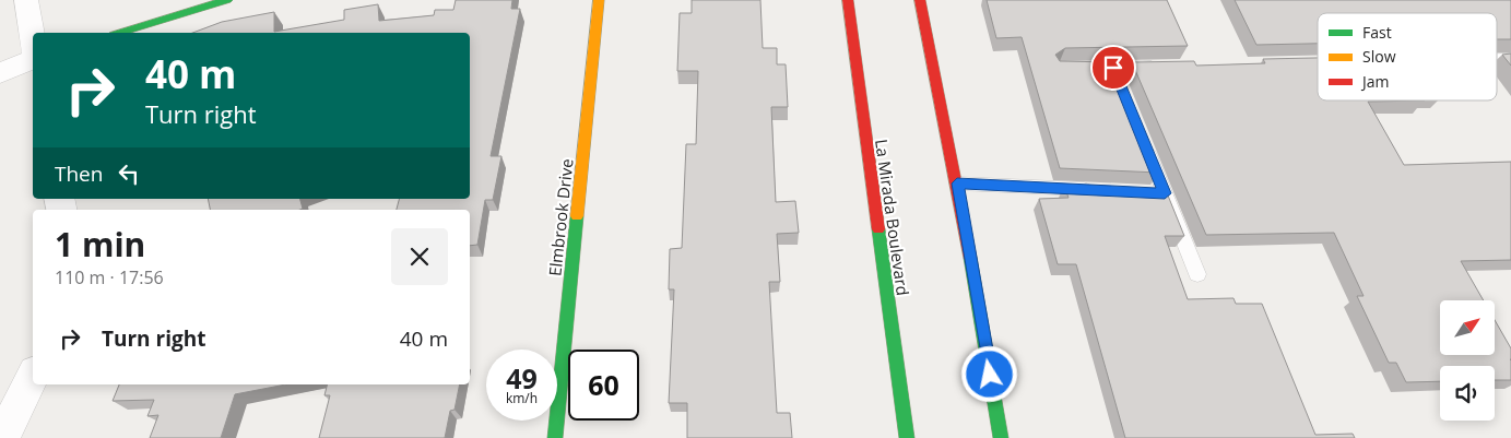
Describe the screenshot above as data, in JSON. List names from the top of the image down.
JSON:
{
  "streets": {
    "main road": ["Elmbrook Drive", "La Mirada Boulevard"]
  },
  "legend": ["Fast", "Slow", "Jam"],
  "north": "top right",
  "page": {
    "turn": ["40 m", "Turn right"],
    "then": "Then",
    "heading": ["1 min", "110 m · 17:56"],
    "list": [
      {
        "name": "Turn right",
        "value": "40 m"
      }
    ],
    "speed": "49 km/h",
    "limit": "60"
  }
}
